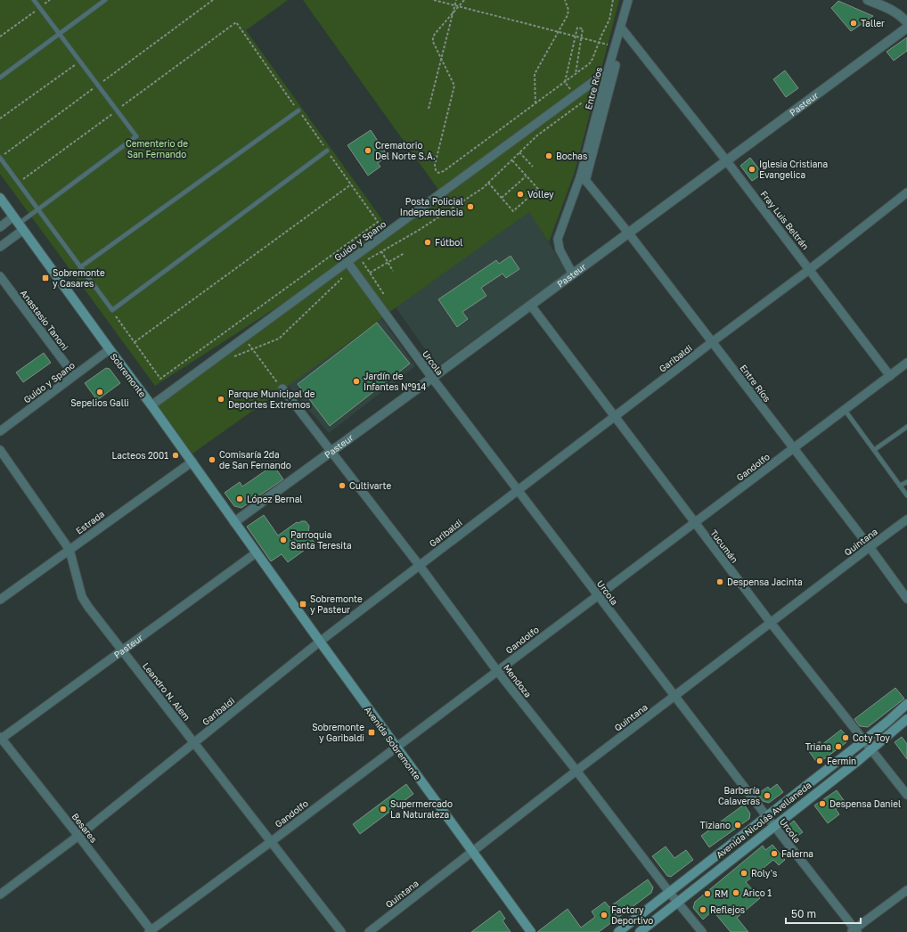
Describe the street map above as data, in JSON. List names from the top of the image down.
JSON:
{
  "streets": {
    "main road": ["Sobremonte", "Avenida Sobremonte", "Avenida Nicolás Avellaneda"],
    "street": [
      "Entre Ríos",
      "Pasteur",
      "Fray Luis Beltrán",
      "Guido y Spano",
      "Anastasio Tanoni",
      "Garibaldi",
      "Urcola",
      "Gandolfo",
      "Estrada",
      "Quintana",
      "Tucumán",
      "Mendoza",
      "Leandro N. Alem",
      "Besares"
    ]
  },
  "crossings": [
    ["Entre Ríos", "Pasteur"],
    ["Entre Ríos", "Fray Luis Beltrán"],
    ["Entre Ríos", "Guido y Spano"],
    ["Entre Ríos", "Garibaldi"],
    ["Entre Ríos", "Gandolfo"],
    ["Entre Ríos", "Quintana"],
    ["Pasteur", "Fray Luis Beltrán"],
    ["Pasteur", "Urcola"],
    ["Pasteur", "Sobremonte"],
    ["Pasteur", "Tucumán"],
    ["Pasteur", "Mendoza"],
    ["Pasteur", "Leandro N. Alem"],
    ["Pasteur", "Avenida Sobremonte"],
    ["Pasteur", "Besares"],
    ["Fray Luis Beltrán", "Garibaldi"],
    ["Fray Luis Beltrán", "Gandolfo"],
    ["Guido y Spano", "Anastasio Tanoni"],
    ["Guido y Spano", "Urcola"],
    ["Guido y Spano", "Sobremonte"],
    ["Garibaldi", "Urcola"],
    ["Garibaldi", "Tucumán"],
    ["Garibaldi", "Mendoza"],
    ["Garibaldi", "Leandro N. Alem"],
    ["Garibaldi", "Avenida Sobremonte"],
    ["Garibaldi", "Besares"],
    ["Urcola", "Gandolfo"],
    ["Urcola", "Quintana"],
    ["Urcola", "Avenida Nicolás Avellaneda"],
    ["Sobremonte", "Estrada"],
    ["Sobremonte", "Avenida Sobremonte"],
    ["Gandolfo", "Tucumán"],
    ["Gandolfo", "Mendoza"],
    ["Gandolfo", "Leandro N. Alem"],
    ["Gandolfo", "Avenida Sobremonte"],
    ["Gandolfo", "Besares"],
    ["Estrada", "Leandro N. Alem"],
    ["Quintana", "Tucumán"],
    ["Quintana", "Mendoza"],
    ["Quintana", "Avenida Sobremonte"],
    ["Tucumán", "Avenida Nicolás Avellaneda"],
    ["Mendoza", "Avenida Nicolás Avellaneda"]
  ],
  "parks": ["Cementerio de San Fernando"],
  "places": {
    "other": [
      "Taller",
      "Crematorio Del Norte S.A.",
      "Bochas",
      "Iglesia Cristiana Evangelica",
      "Volley",
      "Posta Policial Independencia",
      "Fútbol",
      "Jardín de Infantes Nº914",
      "Sepelios Galli",
      "Parque Municipal de Deportes Extremos",
      "Lacteos 2001",
      "Comisaría 2da de San Fernando",
      "Cultivarte",
      "López Bernal",
      "Parroquia Santa Teresita",
      "Despensa Jacinta",
      "Coty Toy",
      "Triana",
      "Fermin",
      "Barbería Calaveras",
      "Despensa Daniel",
      "Supermercado La Naturaleza",
      "Tiziano",
      "Falerna",
      "Roly's",
      "Arico 1",
      "RM",
      "Reflejos",
      "Factory Deportivo"
    ],
    "transit": ["Sobremonte y Casares", "Sobremonte y Pasteur", "Sobremonte y Garibaldi"]
  },
  "scale_bar": "50 m"
}
